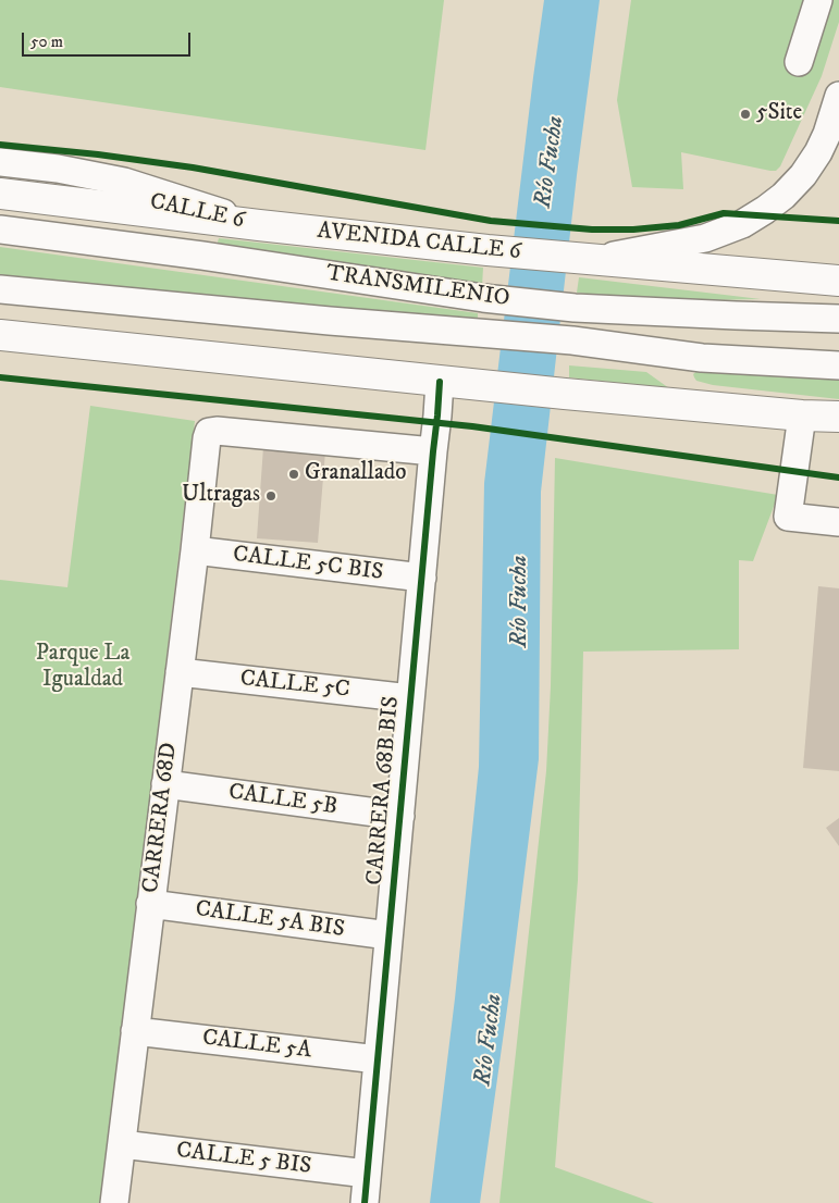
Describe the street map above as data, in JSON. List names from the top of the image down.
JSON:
{
  "streets": {
    "highway": ["AVENIDA CALLE 6"],
    "street": [
      "CALLE 6",
      "TRANSMILENIO",
      "CALLE 5C BIS",
      "CALLE 5C",
      "CARRERA 68B BIS",
      "CALLE 5B",
      "CARRERA 68D",
      "CALLE 5A BIS",
      "CALLE 5A",
      "CALLE 5 BIS"
    ]
  },
  "crossings": [
    ["CALLE 6", "AVENIDA CALLE 6"],
    ["CALLE 5C BIS", "CARRERA 68B BIS"],
    ["CALLE 5C BIS", "CARRERA 68D"],
    ["CALLE 5C", "CARRERA 68B BIS"],
    ["CALLE 5C", "CARRERA 68D"],
    ["CARRERA 68B BIS", "CALLE 5B"],
    ["CARRERA 68B BIS", "CARRERA 68D"],
    ["CARRERA 68B BIS", "CALLE 5A BIS"],
    ["CARRERA 68B BIS", "CALLE 5A"],
    ["CARRERA 68B BIS", "CALLE 5 BIS"],
    ["CALLE 5B", "CARRERA 68D"],
    ["CARRERA 68D", "CALLE 5A BIS"],
    ["CARRERA 68D", "CALLE 5A"],
    ["CARRERA 68D", "CALLE 5 BIS"]
  ],
  "water": ["Río Fucha"],
  "parks": ["Parque La Igualdad"],
  "places": ["5Site", "Granallado", "Ultragas"],
  "scale_bar": "50 m"
}
